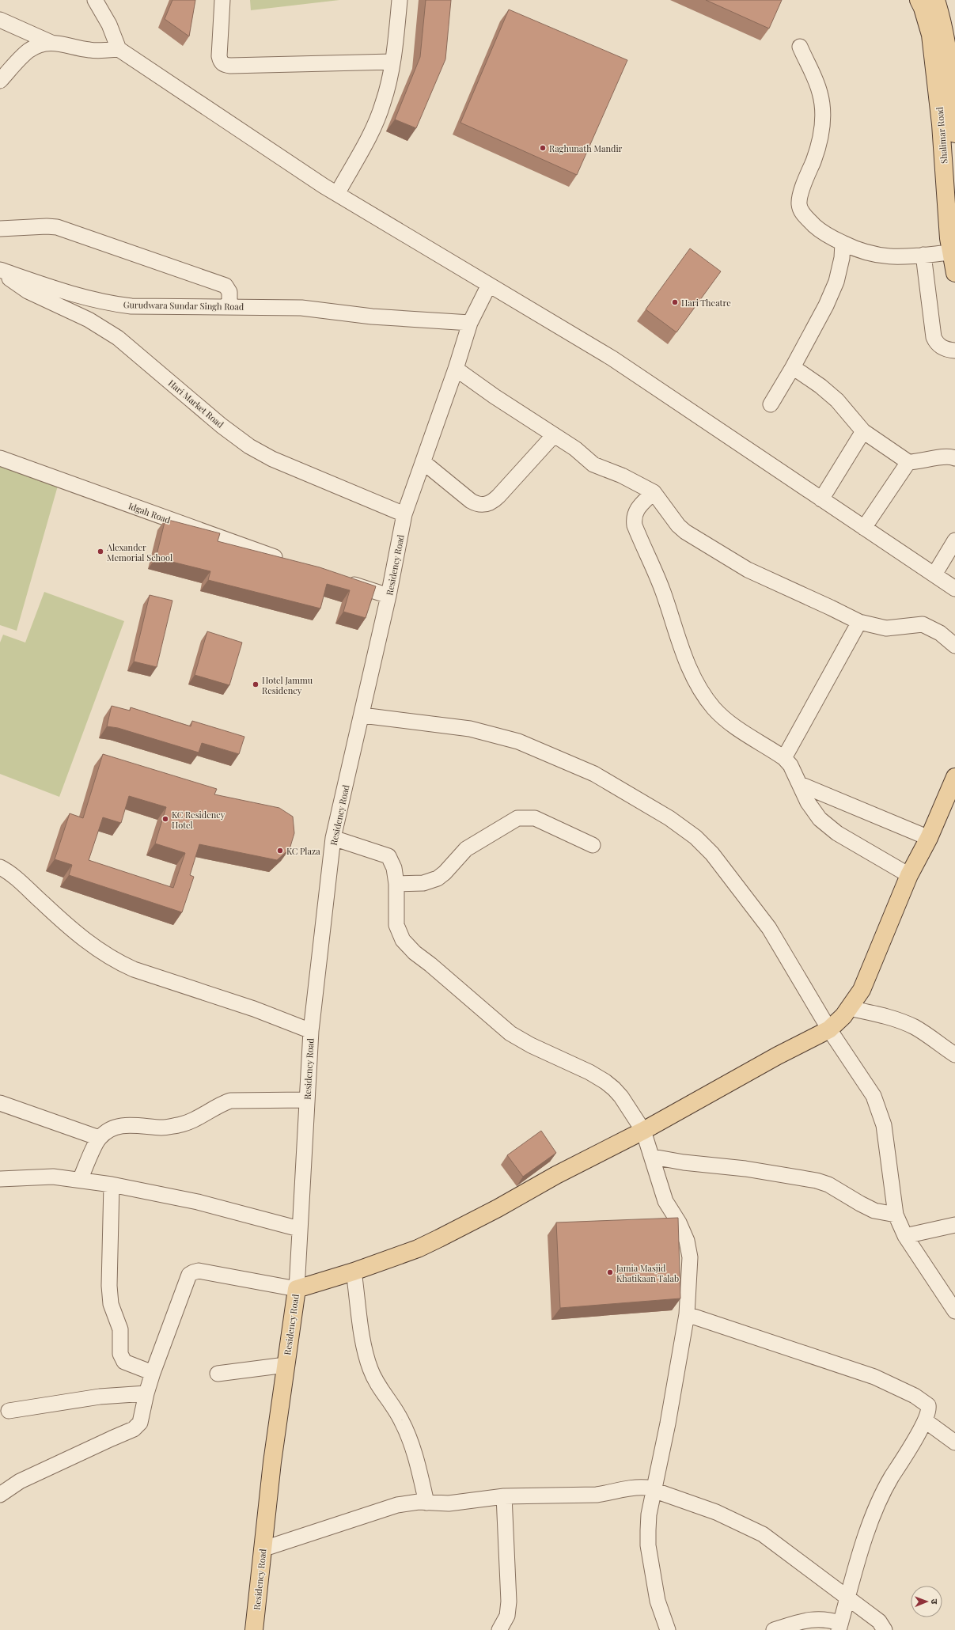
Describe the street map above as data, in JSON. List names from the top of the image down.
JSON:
{
  "streets": {
    "main road": ["Shalimar Road", "Residency Road"],
    "street": ["Gurudwara Sundar Singh Road", "Hari Market Road", "Idgah Road"]
  },
  "crossings": [
    ["Gurudwara Sundar Singh Road", "Hari Market Road"],
    ["Gurudwara Sundar Singh Road", "Residency Road"],
    ["Hari Market Road", "Residency Road"]
  ],
  "places": [
    "Raghunath Mandir",
    "Hari Theatre",
    "Alexander Memorial School",
    "Hotel Jammu Residency",
    "KC Residency Hotel",
    "KC Plaza",
    "Jamia Masjid Khatikaan Talab"
  ],
  "north": "right"
}
